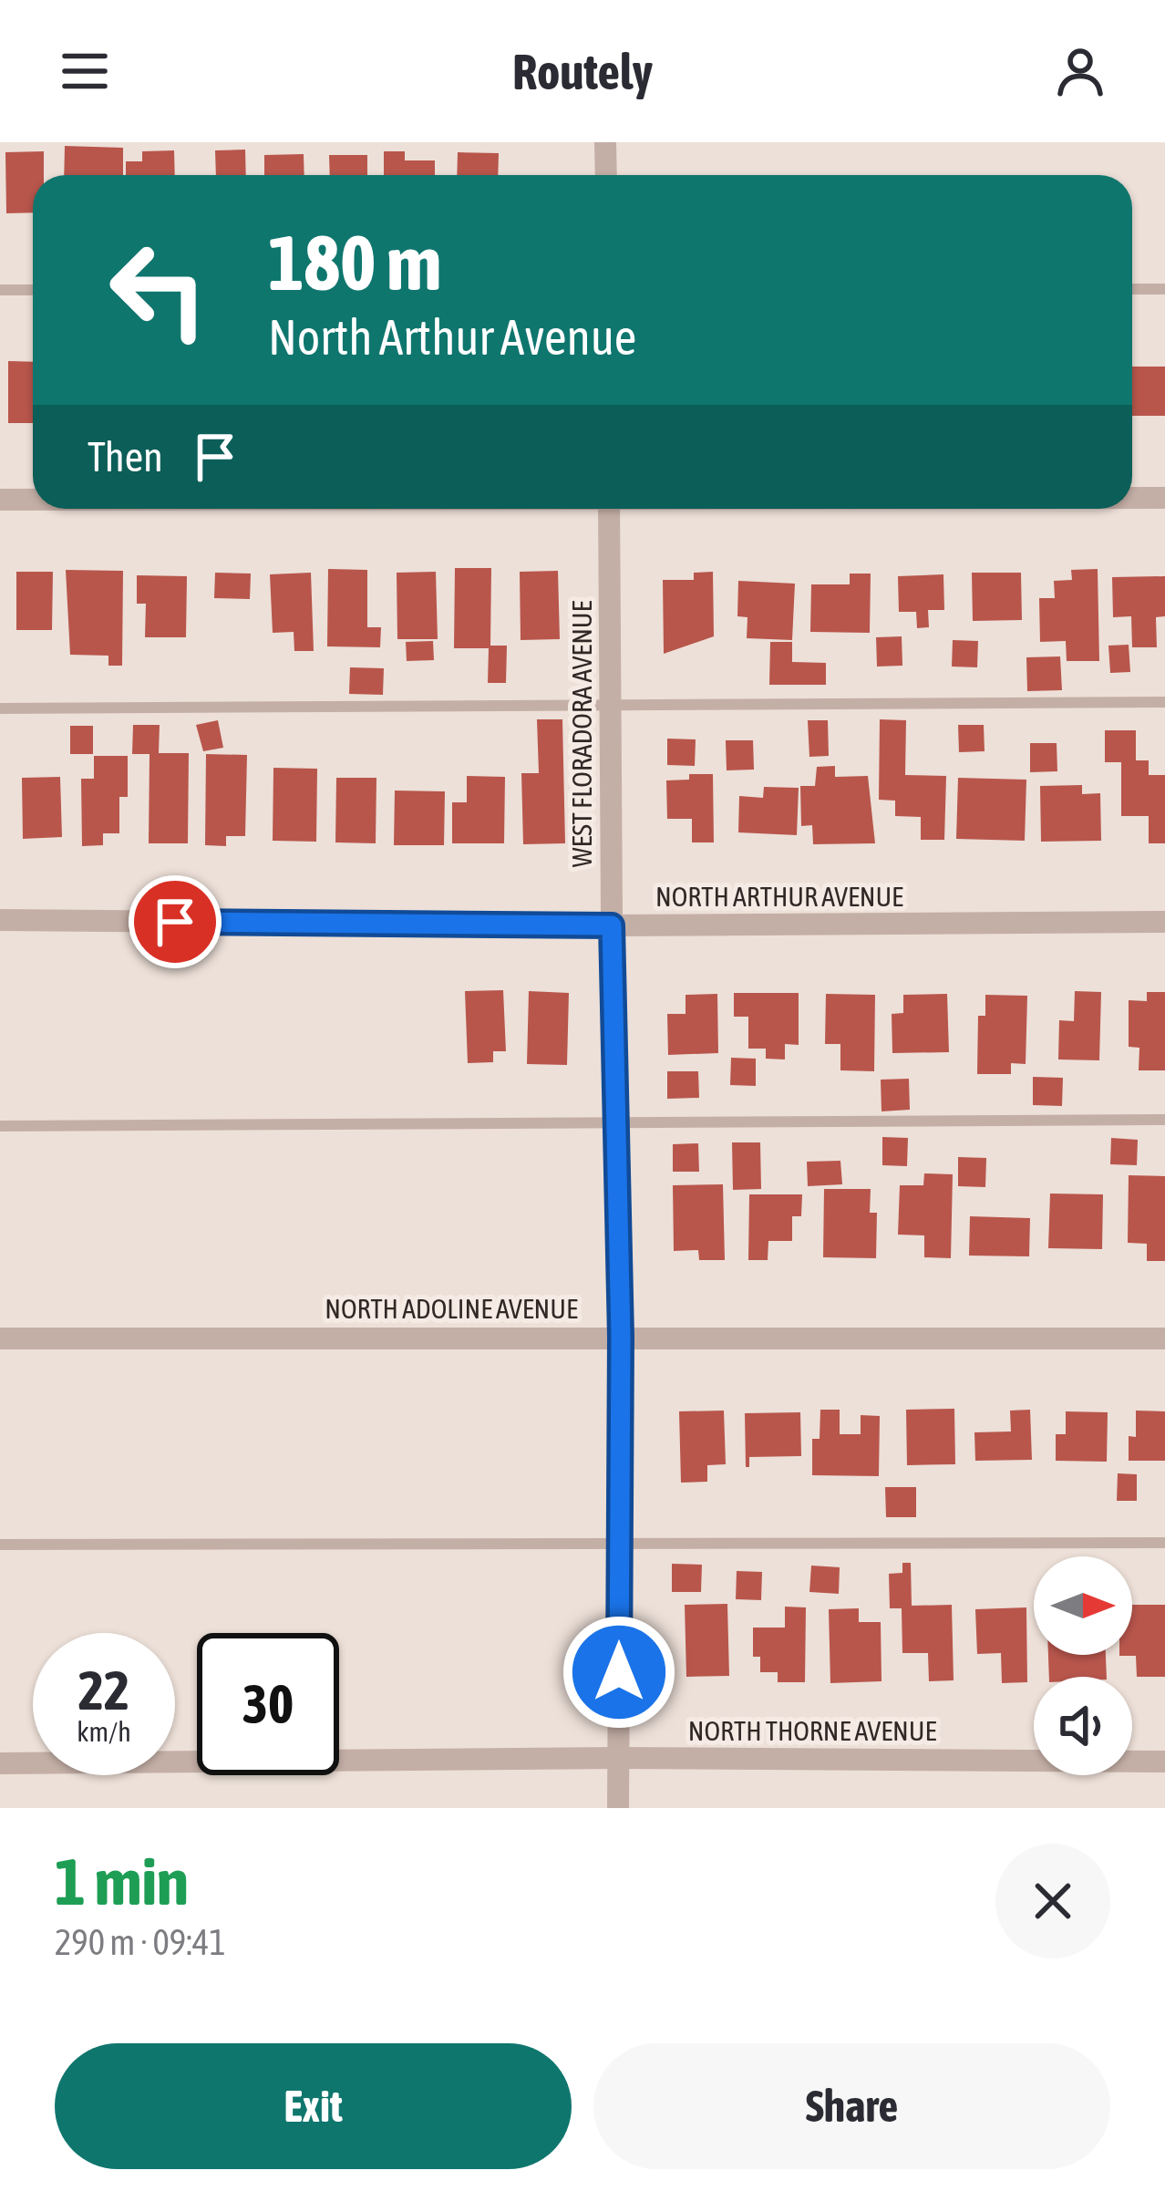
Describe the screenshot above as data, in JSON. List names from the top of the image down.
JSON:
{
  "streets": {
    "street": [
      "WEST FLORADORA AVENUE",
      "NORTH ARTHUR AVENUE",
      "NORTH ADOLINE AVENUE",
      "NORTH THORNE AVENUE"
    ]
  },
  "crossings": [
    ["WEST FLORADORA AVENUE", "NORTH ARTHUR AVENUE"],
    ["WEST FLORADORA AVENUE", "NORTH ADOLINE AVENUE"],
    ["WEST FLORADORA AVENUE", "NORTH THORNE AVENUE"]
  ],
  "north": "right",
  "page": {
    "header": "Routely",
    "turn": ["180 m", "North Arthur Avenue"],
    "then": "Then",
    "speed": "22 km/h",
    "limit": "30",
    "heading": ["1 min", "290 m · 09:41"],
    "buttons": ["Exit", "Share"]
  }
}
